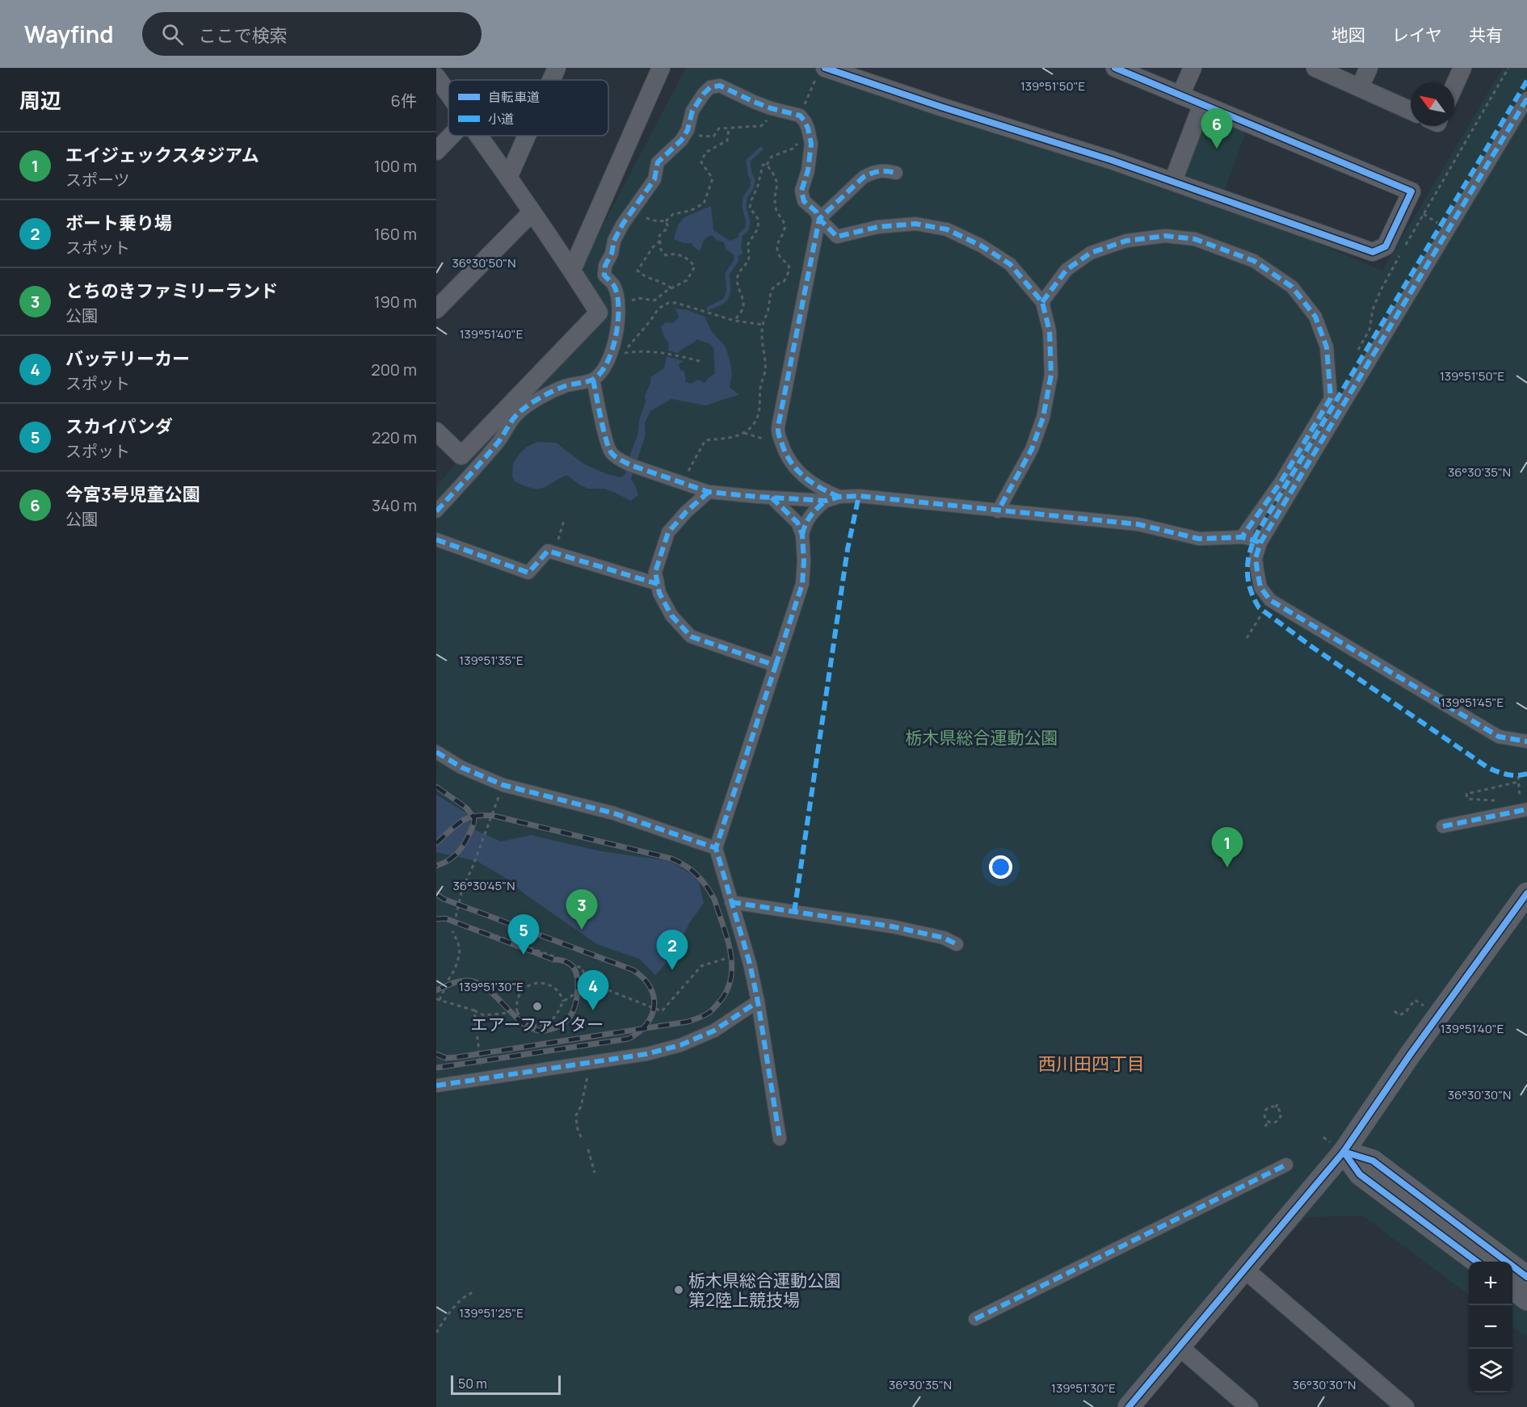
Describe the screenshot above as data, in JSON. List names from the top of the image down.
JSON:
{
  "districts": ["西川田四丁目"],
  "parks": ["栃木県総合運動公園"],
  "places": ["エアーファイター", "栃木県総合運動公園 第2陸上競技場"],
  "legend": ["自転車道", "小道"],
  "scale_bar": "50 m",
  "north": "top left",
  "page": {
    "header": "Wayfind",
    "search": "ここで検索",
    "nav": ["地図", "レイヤ", "共有"],
    "heading": ["周辺", "6件"],
    "pins": [
      "6",
      "1",
      "3",
      "5",
      "2",
      "4"
    ],
    "list": [
      {
        "mark": "1",
        "name": "エイジェックスタジアム",
        "note": "スポーツ",
        "value": "100 m"
      },
      {
        "mark": "2",
        "name": "ボート乗り場",
        "note": "スポット",
        "value": "160 m"
      },
      {
        "mark": "3",
        "name": "とちのきファミリーランド",
        "note": "公園",
        "value": "190 m"
      },
      {
        "mark": "4",
        "name": "バッテリーカー",
        "note": "スポット",
        "value": "200 m"
      },
      {
        "mark": "5",
        "name": "スカイパンダ",
        "note": "スポット",
        "value": "220 m"
      },
      {
        "mark": "6",
        "name": "今宮3号児童公園",
        "note": "公園",
        "value": "340 m"
      }
    ],
    "map_buttons": ["+", "−"],
    "scale": "50 m"
  },
  "coordinates": [
    "139°51'50\"E",
    "36°30'50\"N",
    "139°51'40\"E",
    "36°30'35\"N",
    "139°51'35\"E",
    "139°51'45\"E",
    "36°30'45\"N",
    "139°51'30\"E",
    "36°30'30\"N",
    "139°51'25\"E"
  ]
}
